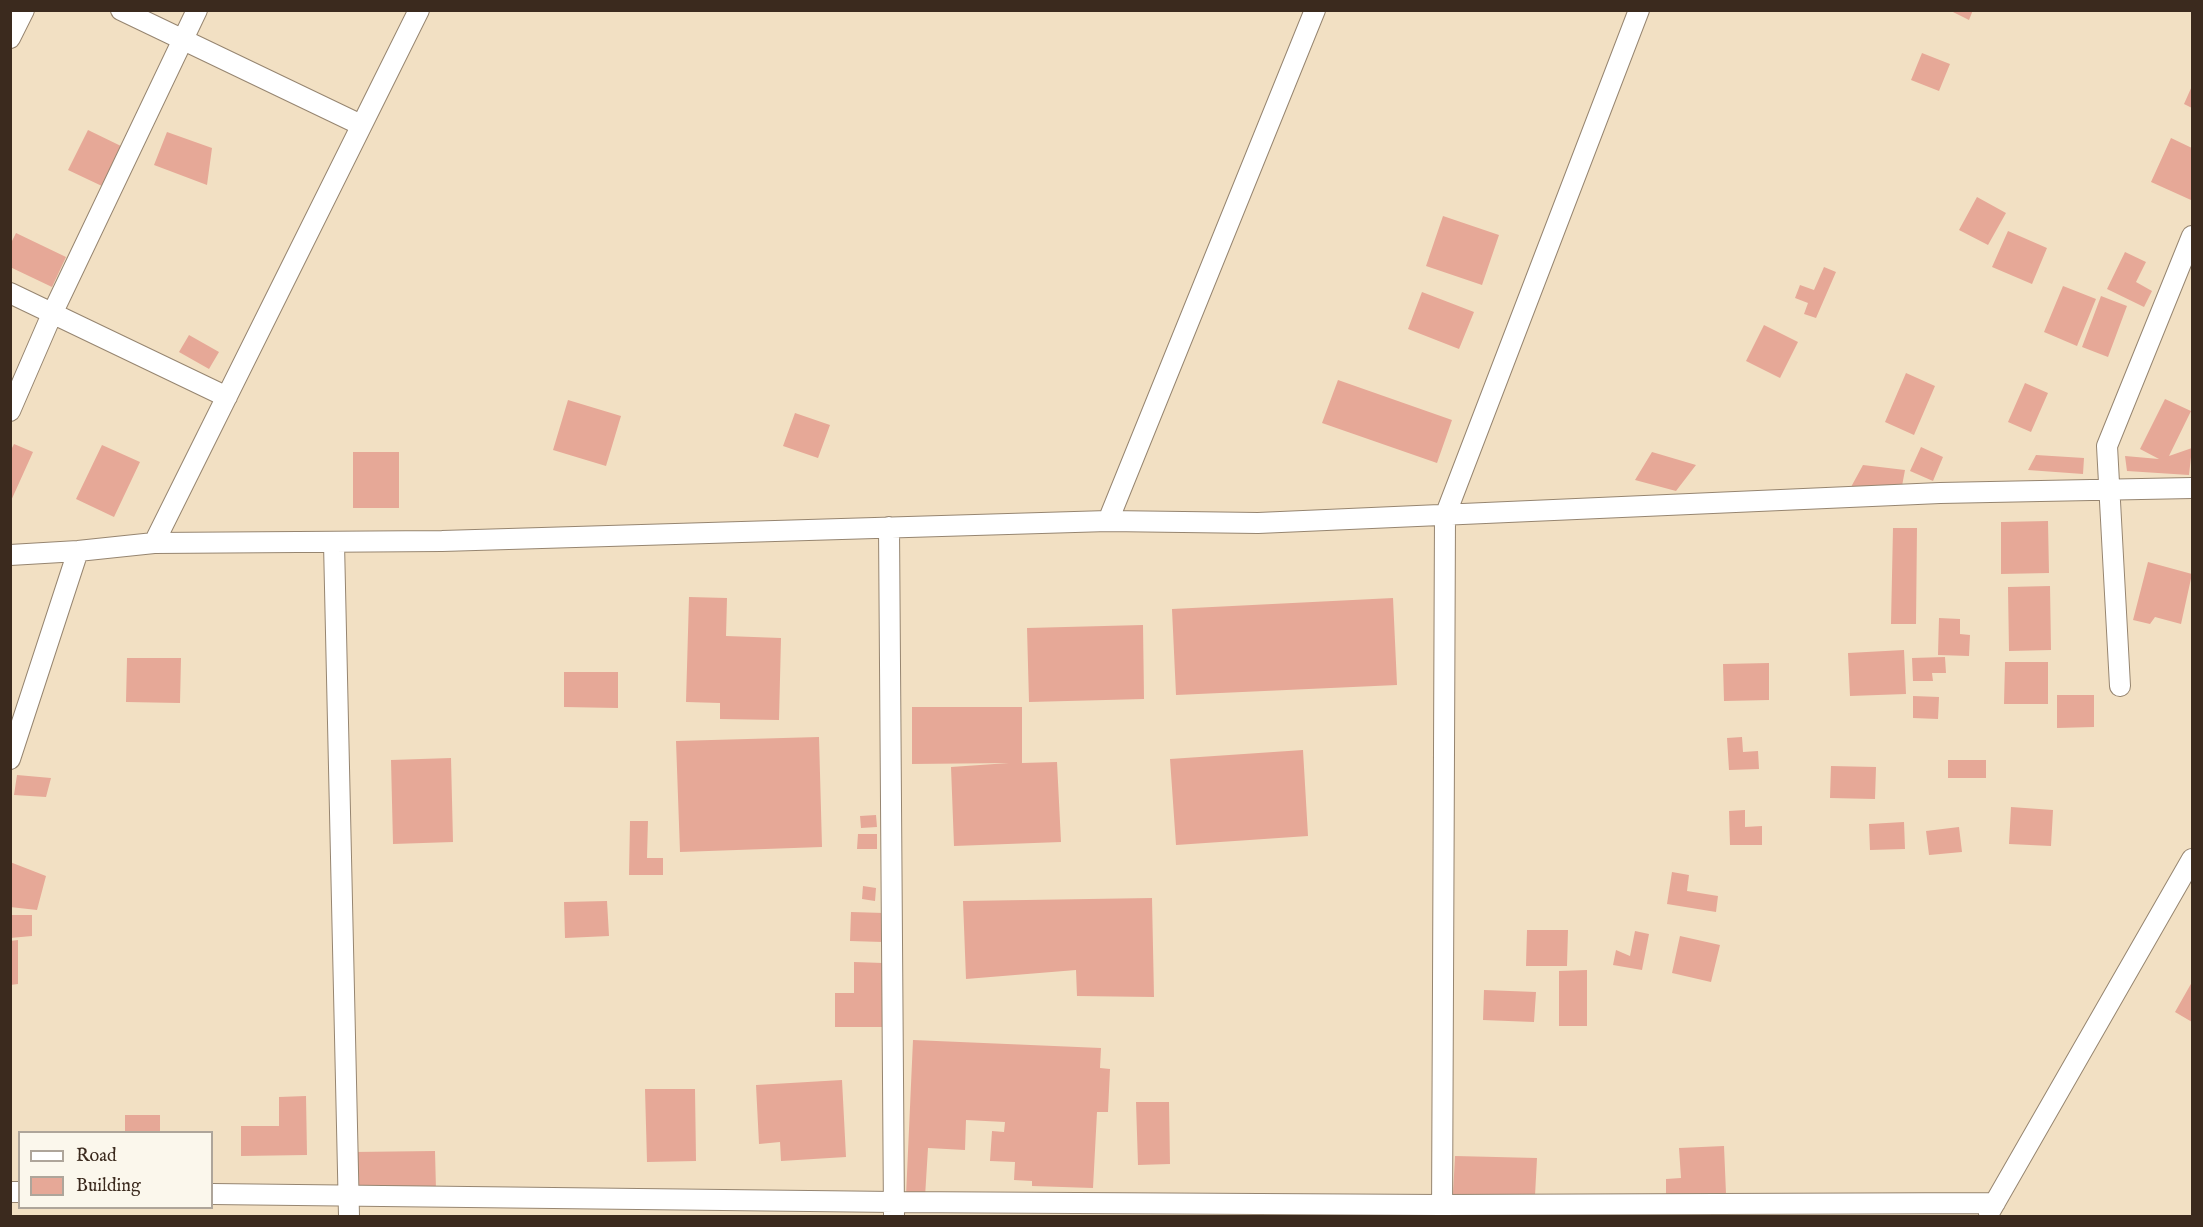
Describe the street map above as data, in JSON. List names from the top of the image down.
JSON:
{
  "legend": ["Road", "Building"]
}
